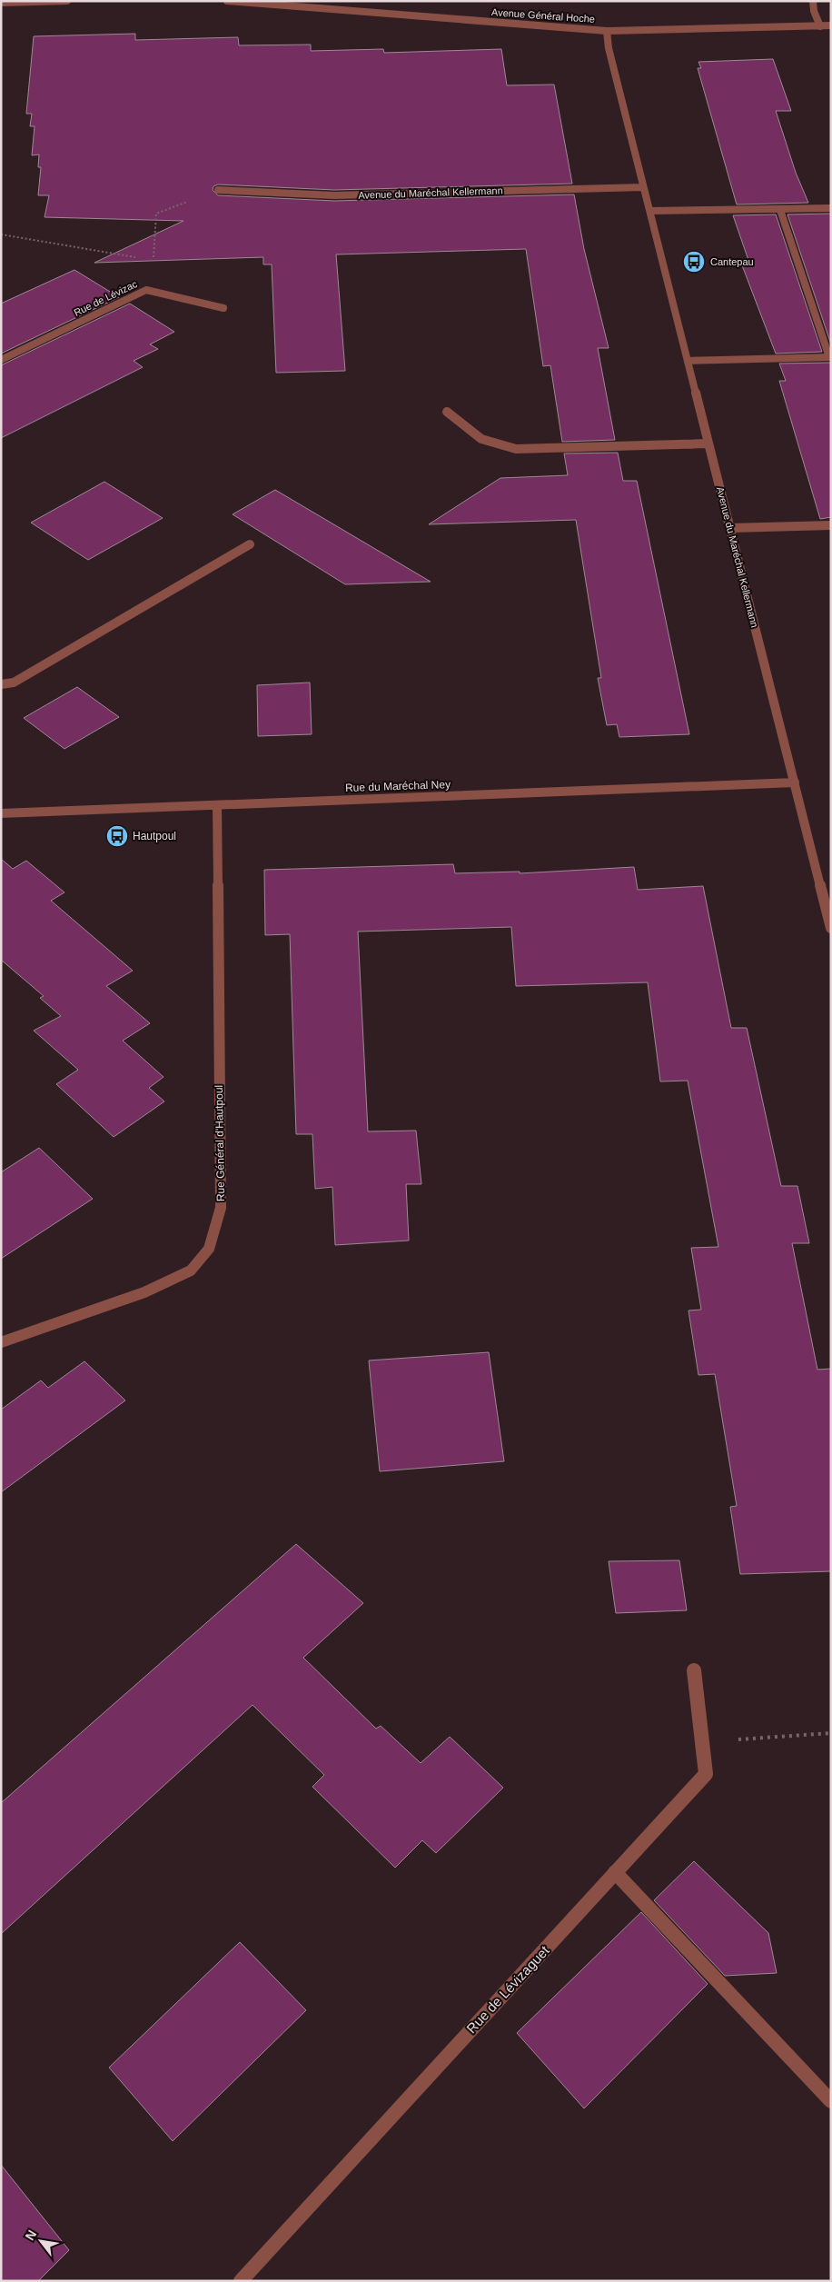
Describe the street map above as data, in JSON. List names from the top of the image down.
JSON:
{
  "streets": {
    "street": [
      "Avenue Général Hoche",
      "Avenue du Maréchal Kellermann",
      "Rue de Lévizac",
      "Rue du Maréchal Ney",
      "Rue Général d'Hautpoul",
      "Rue de Lévizaguet"
    ]
  },
  "crossings": [
    ["Avenue Général Hoche", "Avenue du Maréchal Kellermann"],
    ["Avenue du Maréchal Kellermann", "Rue du Maréchal Ney"],
    ["Rue du Maréchal Ney", "Rue Général d'Hautpoul"]
  ],
  "places": {
    "bus stop": ["Cantepau", "Hautpoul"]
  },
  "north": "top left"
}
